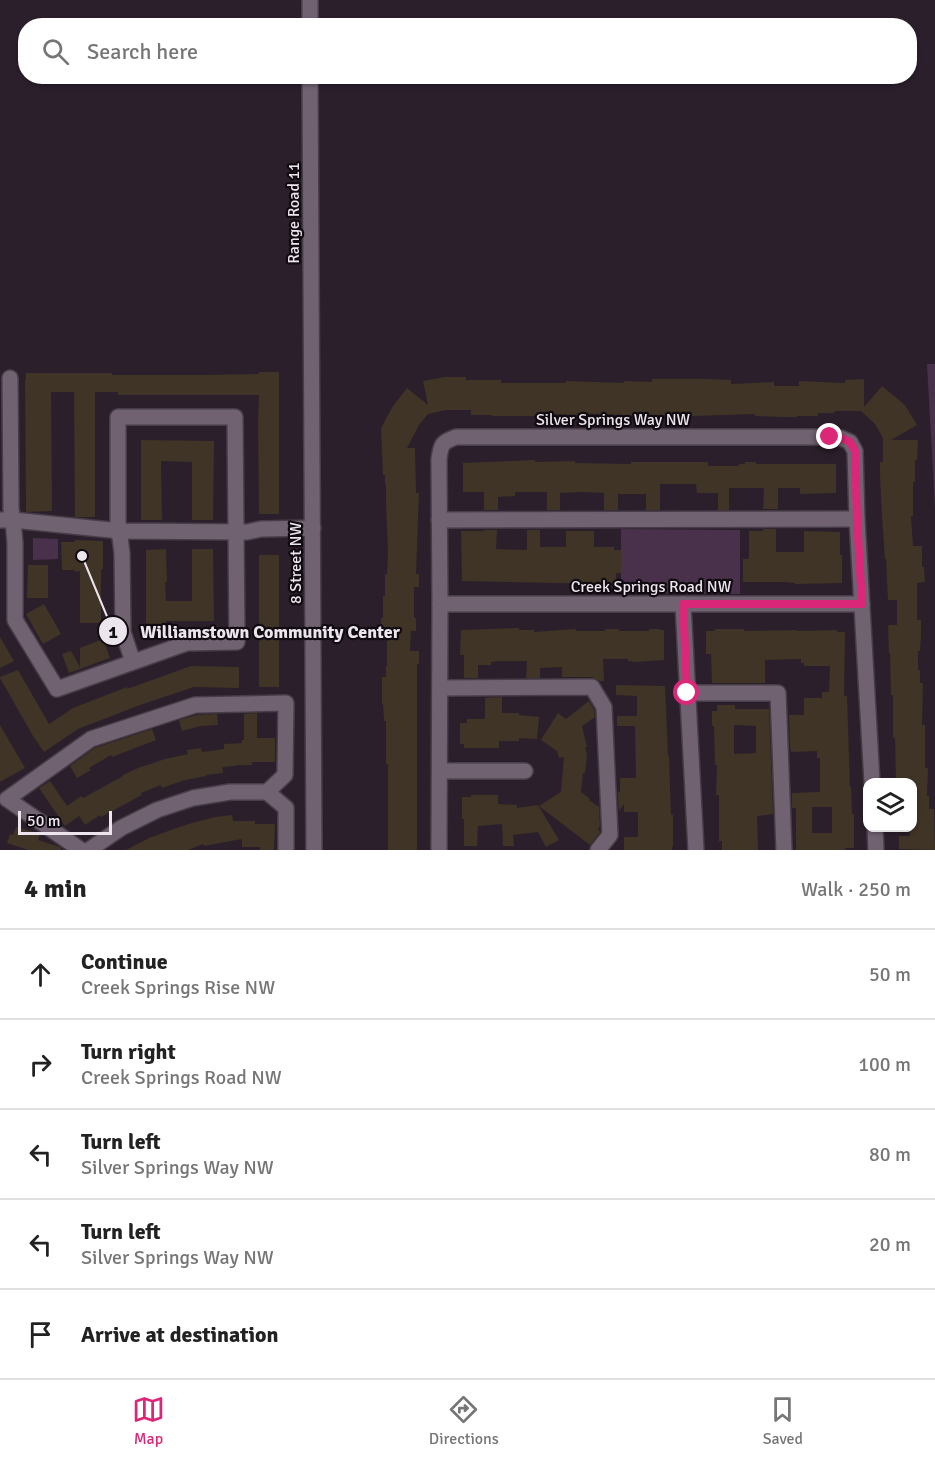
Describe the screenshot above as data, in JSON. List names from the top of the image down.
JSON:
{
  "streets": {
    "street": [
      "Range Road 11",
      "Silver Springs Way NW",
      "8 Street NW",
      "Creek Springs Road NW"
    ]
  },
  "crossings": [
    ["Range Road 11", "8 Street NW"],
    ["Silver Springs Way NW", "Creek Springs Road NW"]
  ],
  "places": ["Williamstown Community Center"],
  "scale_bar": "50 m",
  "page": {
    "search": "Search here",
    "scale": "50 m",
    "heading": ["4 min", "Walk · 250 m"],
    "list": [
      ["Continue", "Creek Springs Rise NW", "50 m"],
      ["Turn right", "Creek Springs Road NW", "100 m"],
      ["Turn left", "Silver Springs Way NW", "80 m"],
      ["Turn left", "Silver Springs Way NW", "20 m"],
      "Arrive at destination"
    ],
    "nav": ["Map", "Directions", "Saved"]
  }
}
